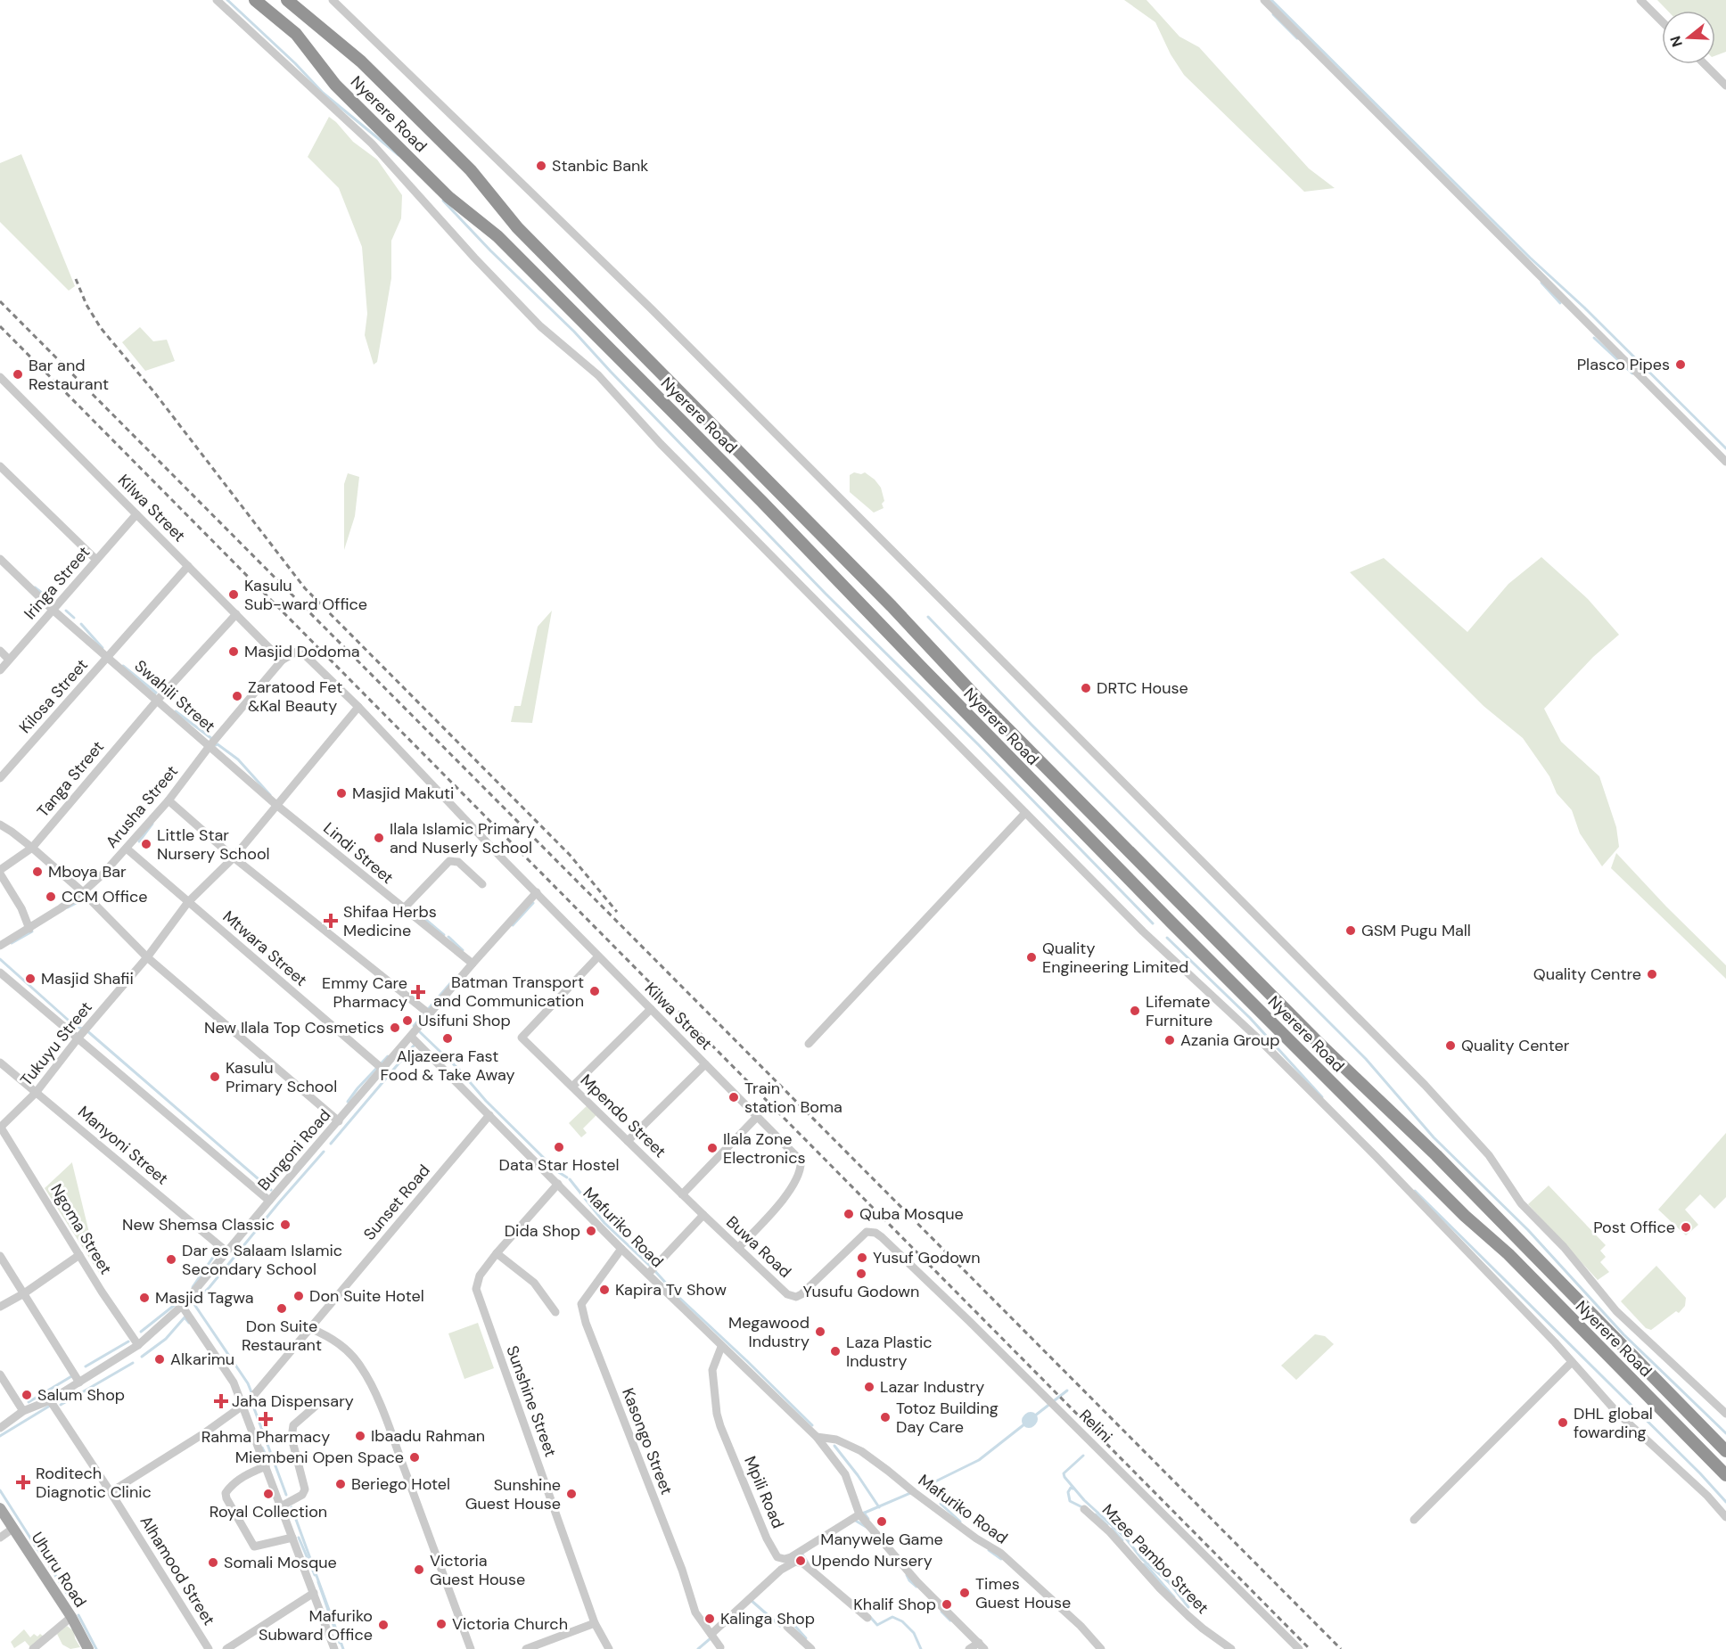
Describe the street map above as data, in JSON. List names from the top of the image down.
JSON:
{
  "streets": {
    "highway": ["Nyerere Road"],
    "main road": ["Uhuru Road"],
    "street": [
      "Kilwa Street",
      "Iringa Street",
      "Kilosa Street",
      "Swahili Street",
      "Tanga Street",
      "Arusha Street",
      "Lindi Street",
      "Mtwara Street",
      "Tukuyu Street",
      "Mpendo Street",
      "Manyoni Street",
      "Bungoni Road",
      "Sunset Road",
      "Mafuriko Road",
      "Ngoma Street",
      "Buwa Road",
      "Sunshine Street",
      "Relini",
      "Kasongo Street",
      "Mpili Road",
      "Mzee Pambo Street",
      "Alhamood Street"
    ]
  },
  "crossings": [
    ["Kilwa Street", "Iringa Street"],
    ["Kilwa Street", "Kilosa Street"],
    ["Kilwa Street", "Tanga Street"],
    ["Kilwa Street", "Arusha Street"],
    ["Kilwa Street", "Mpendo Street"],
    ["Kilwa Street", "Bungoni Road"],
    ["Kilwa Street", "Buwa Road"],
    ["Iringa Street", "Swahili Street"],
    ["Kilosa Street", "Swahili Street"],
    ["Swahili Street", "Tanga Street"],
    ["Swahili Street", "Arusha Street"],
    ["Swahili Street", "Lindi Street"],
    ["Swahili Street", "Tukuyu Street"],
    ["Tanga Street", "Arusha Street"],
    ["Arusha Street", "Mtwara Street"],
    ["Lindi Street", "Tukuyu Street"],
    ["Lindi Street", "Bungoni Road"],
    ["Mtwara Street", "Tukuyu Street"],
    ["Mtwara Street", "Bungoni Road"],
    ["Tukuyu Street", "Manyoni Street"],
    ["Tukuyu Street", "Ngoma Street"],
    ["Mpendo Street", "Buwa Road"],
    ["Manyoni Street", "Bungoni Road"],
    ["Bungoni Road", "Mafuriko Road"],
    ["Bungoni Road", "Ngoma Street"],
    ["Bungoni Road", "Alhamood Street"],
    ["Sunset Road", "Mafuriko Road"],
    ["Sunset Road", "Alhamood Street"],
    ["Mafuriko Road", "Sunshine Street"],
    ["Mafuriko Road", "Kasongo Street"],
    ["Mafuriko Road", "Mpili Road"],
    ["Buwa Road", "Relini"]
  ],
  "places": {
    "other": [
      "Stanbic Bank",
      "Plasco Pipes",
      "Bar and Restaurant",
      "Kasulu Sub-ward Office",
      "Masjid Dodoma",
      "DRTC House",
      "Zaratood Fet &Kal Beauty",
      "Masjid Makuti",
      "Ilala Islamic Primary and Nuserly School",
      "Little Star Nursery School",
      "Mboya Bar",
      "CCM Office",
      "GSM Pugu Mall",
      "Quality Engineering Limited",
      "Quality Centre",
      "Masjid Shafii",
      "Batman Transport and Communication",
      "Lifemate Furniture",
      "Usifuni Shop",
      "New Ilala Top Cosmetics",
      "Aljazeera Fast Food & Take Away",
      "Azania Group",
      "Quality Center",
      "Kasulu Primary School",
      "Train station Boma",
      "Data Star Hostel",
      "Ilala Zone Electronics",
      "Quba Mosque",
      "New Shemsa Classic",
      "Post Office",
      "Dida Shop",
      "Yusuf Godown",
      "Dar es Salaam Islamic Secondary School",
      "Yusufu Godown",
      "Kapira Tv Show",
      "Don Suite Hotel",
      "Masjid Tagwa",
      "Don Suite Restaurant",
      "Megawood Industry",
      "Laza Plastic Industry",
      "Alkarimu",
      "Lazar Industry",
      "Salum Shop",
      "Totoz Building Day Care",
      "DHL global fowarding",
      "Ibaadu Rahman",
      "Miembeni Open Space",
      "Beriego Hotel",
      "Royal Collection",
      "Sunshine Guest House",
      "Manywele Game",
      "Upendo Nursery",
      "Somali Mosque",
      "Victoria Guest House",
      "Times Guest House",
      "Khalif Shop",
      "Kalinga Shop",
      "Victoria Church",
      "Mafuriko Subward Office"
    ],
    "health": [
      "Shifaa Herbs Medicine",
      "Emmy Care Pharmacy",
      "Jaha Dispensary",
      "Rahma Pharmacy",
      "Roditech Diagnotic Clinic"
    ]
  },
  "north": "left"
}
